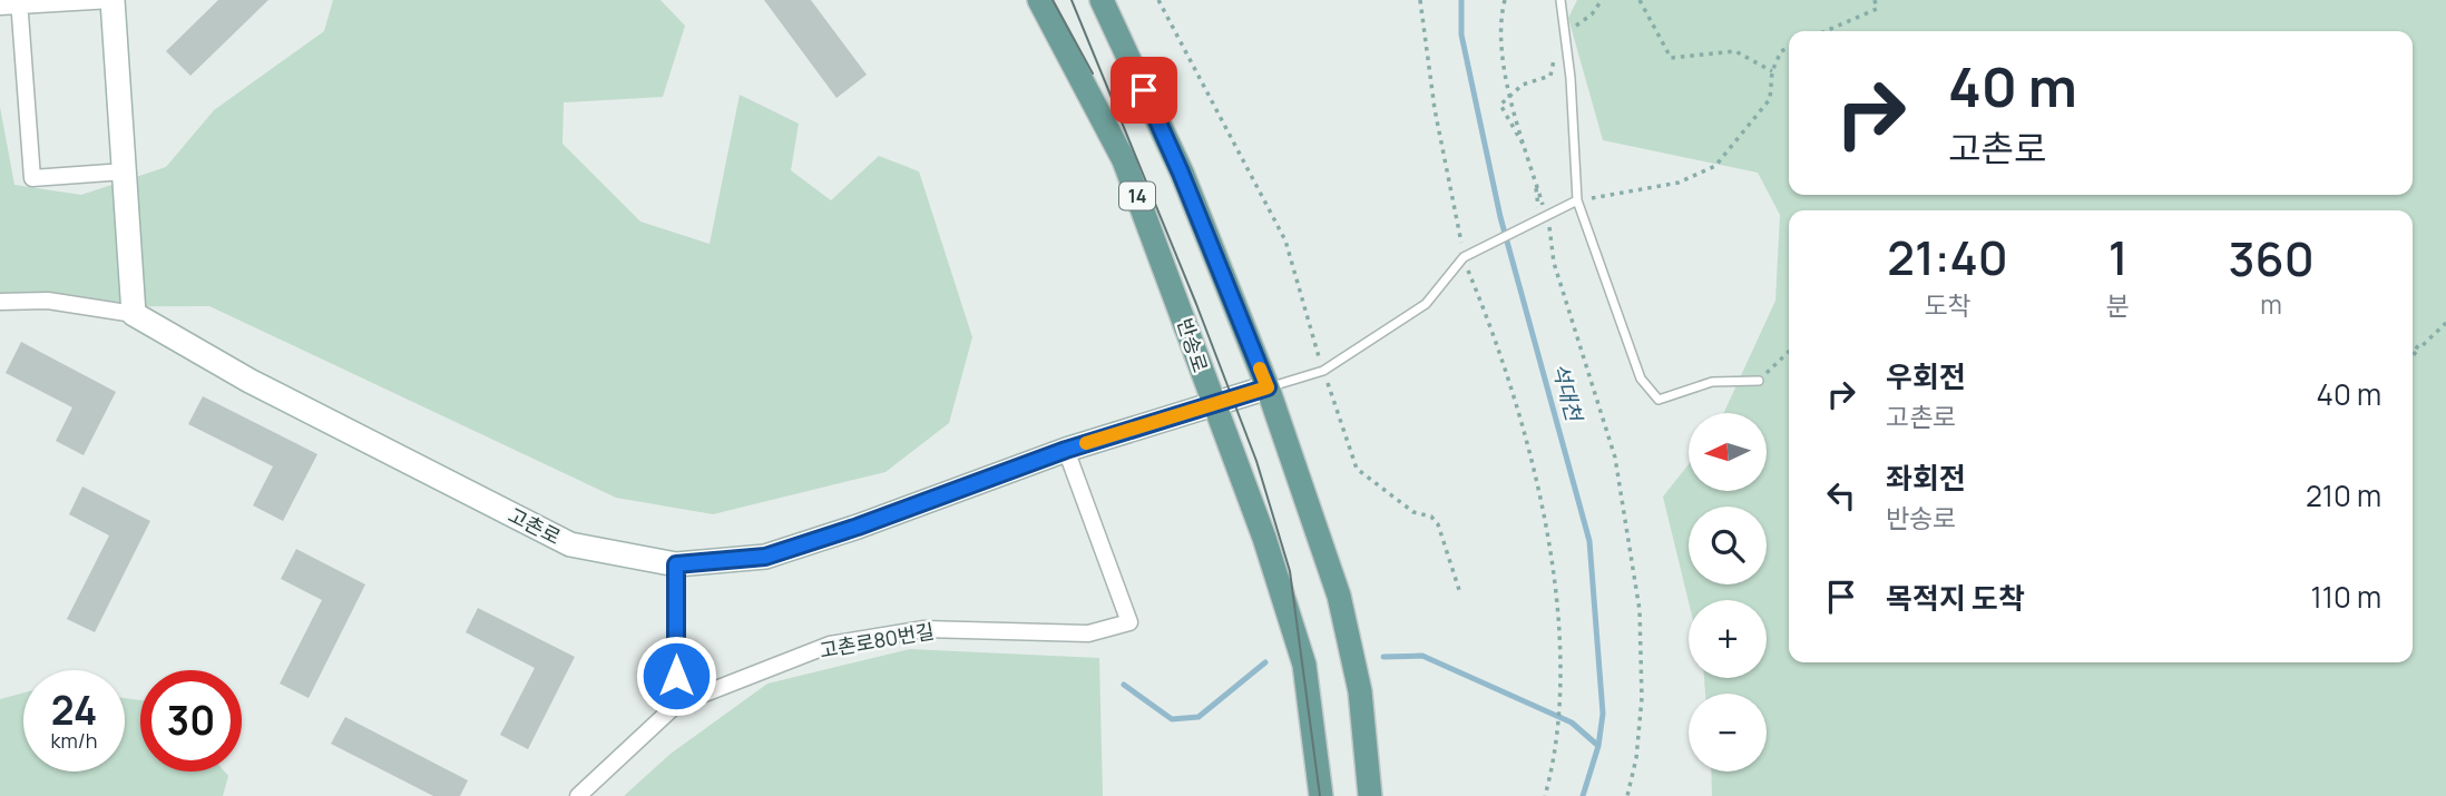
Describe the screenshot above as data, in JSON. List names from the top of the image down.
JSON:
{
  "streets": {
    "main road": ["14", "반송로"],
    "street": ["고촌로", "고촌로80번길"]
  },
  "crossings": [
    ["14", "고촌로"],
    ["반송로", "고촌로"],
    ["고촌로", "고촌로80번길"]
  ],
  "water": ["석대천"],
  "north": "left",
  "page": {
    "turn": ["40 m", "고촌로"],
    "eta": [
      "21:40",
      "도착",
      "1",
      "분",
      "360",
      "m"
    ],
    "list": [
      {
        "name": "우회전",
        "note": "고촌로",
        "value": "40 m"
      },
      {
        "name": "좌회전",
        "note": "반송로",
        "value": "210 m"
      },
      {
        "name": "목적지 도착",
        "value": "110 m"
      }
    ],
    "map_buttons": ["+", "−"],
    "speed": "24 km/h",
    "limit": "30"
  }
}
